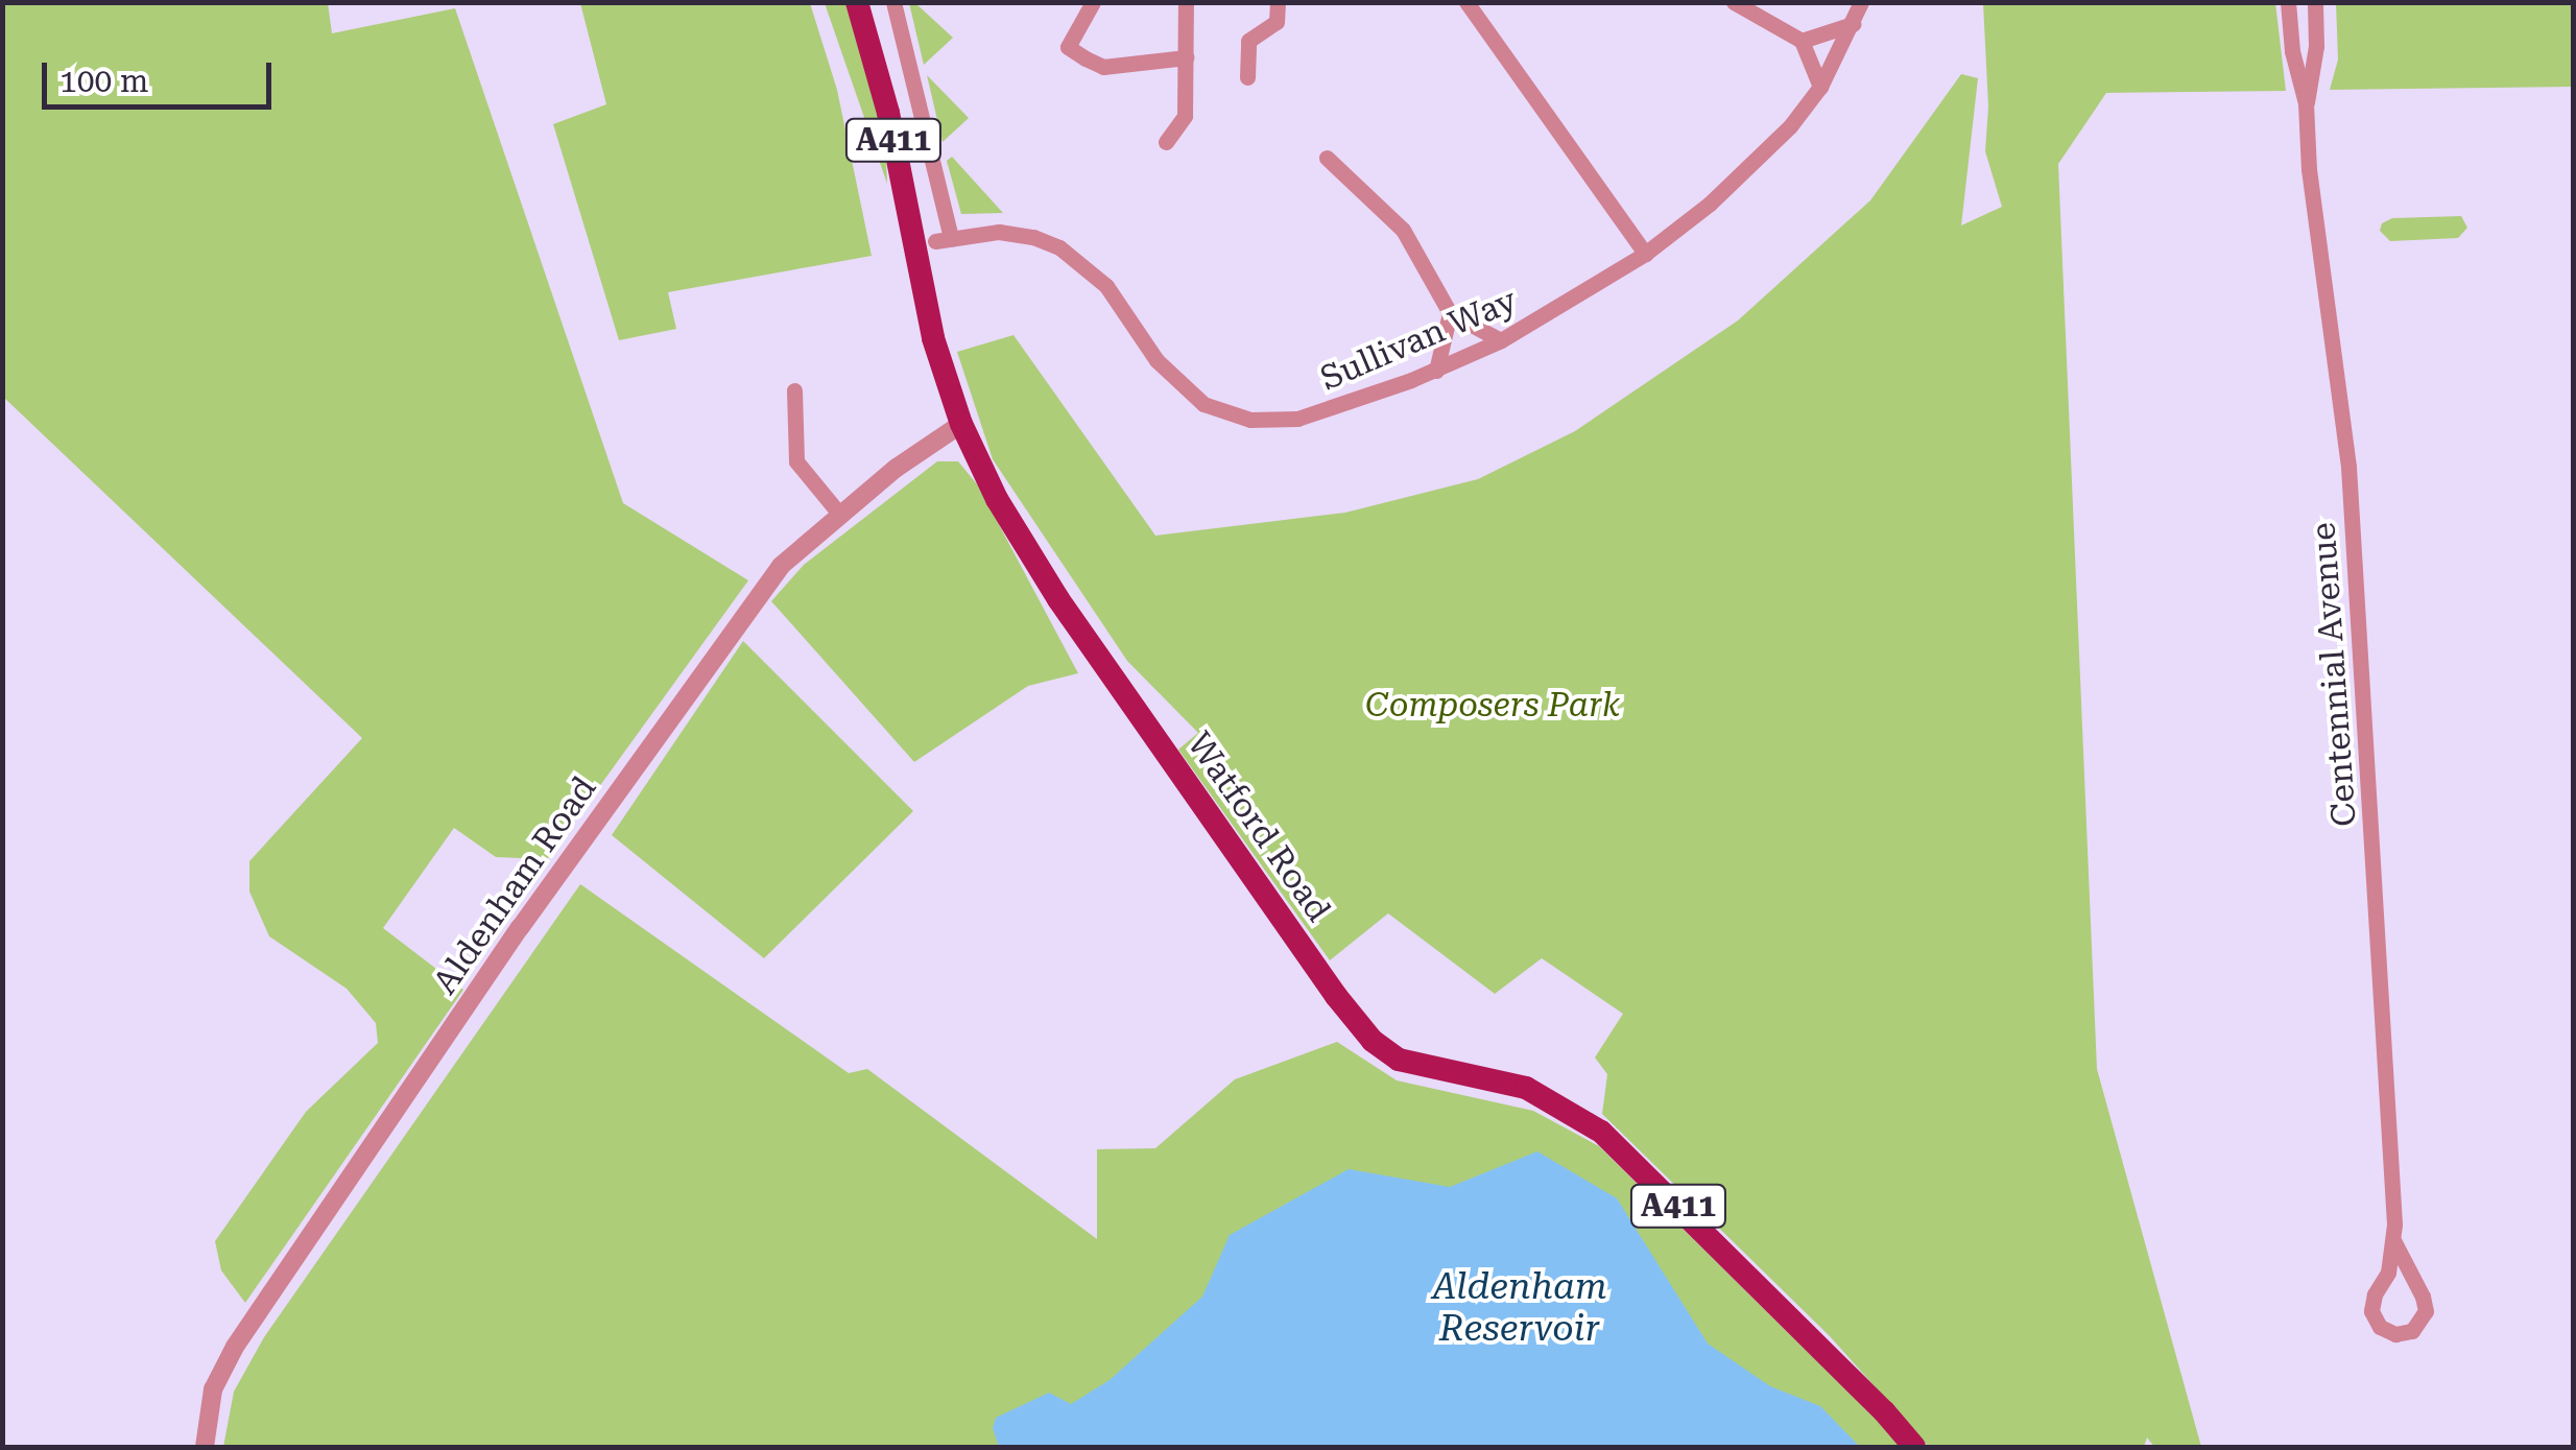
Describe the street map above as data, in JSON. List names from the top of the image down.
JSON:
{
  "streets": {
    "main road": ["A411", "Watford Road"],
    "street": ["Sullivan Way", "Centennial Avenue", "Aldenham Road"]
  },
  "crossings": [
    ["Watford Road", "Aldenham Road"]
  ],
  "water": ["Aldenham Reservoir"],
  "parks": ["Composers Park"],
  "scale_bar": "100 m"
}
